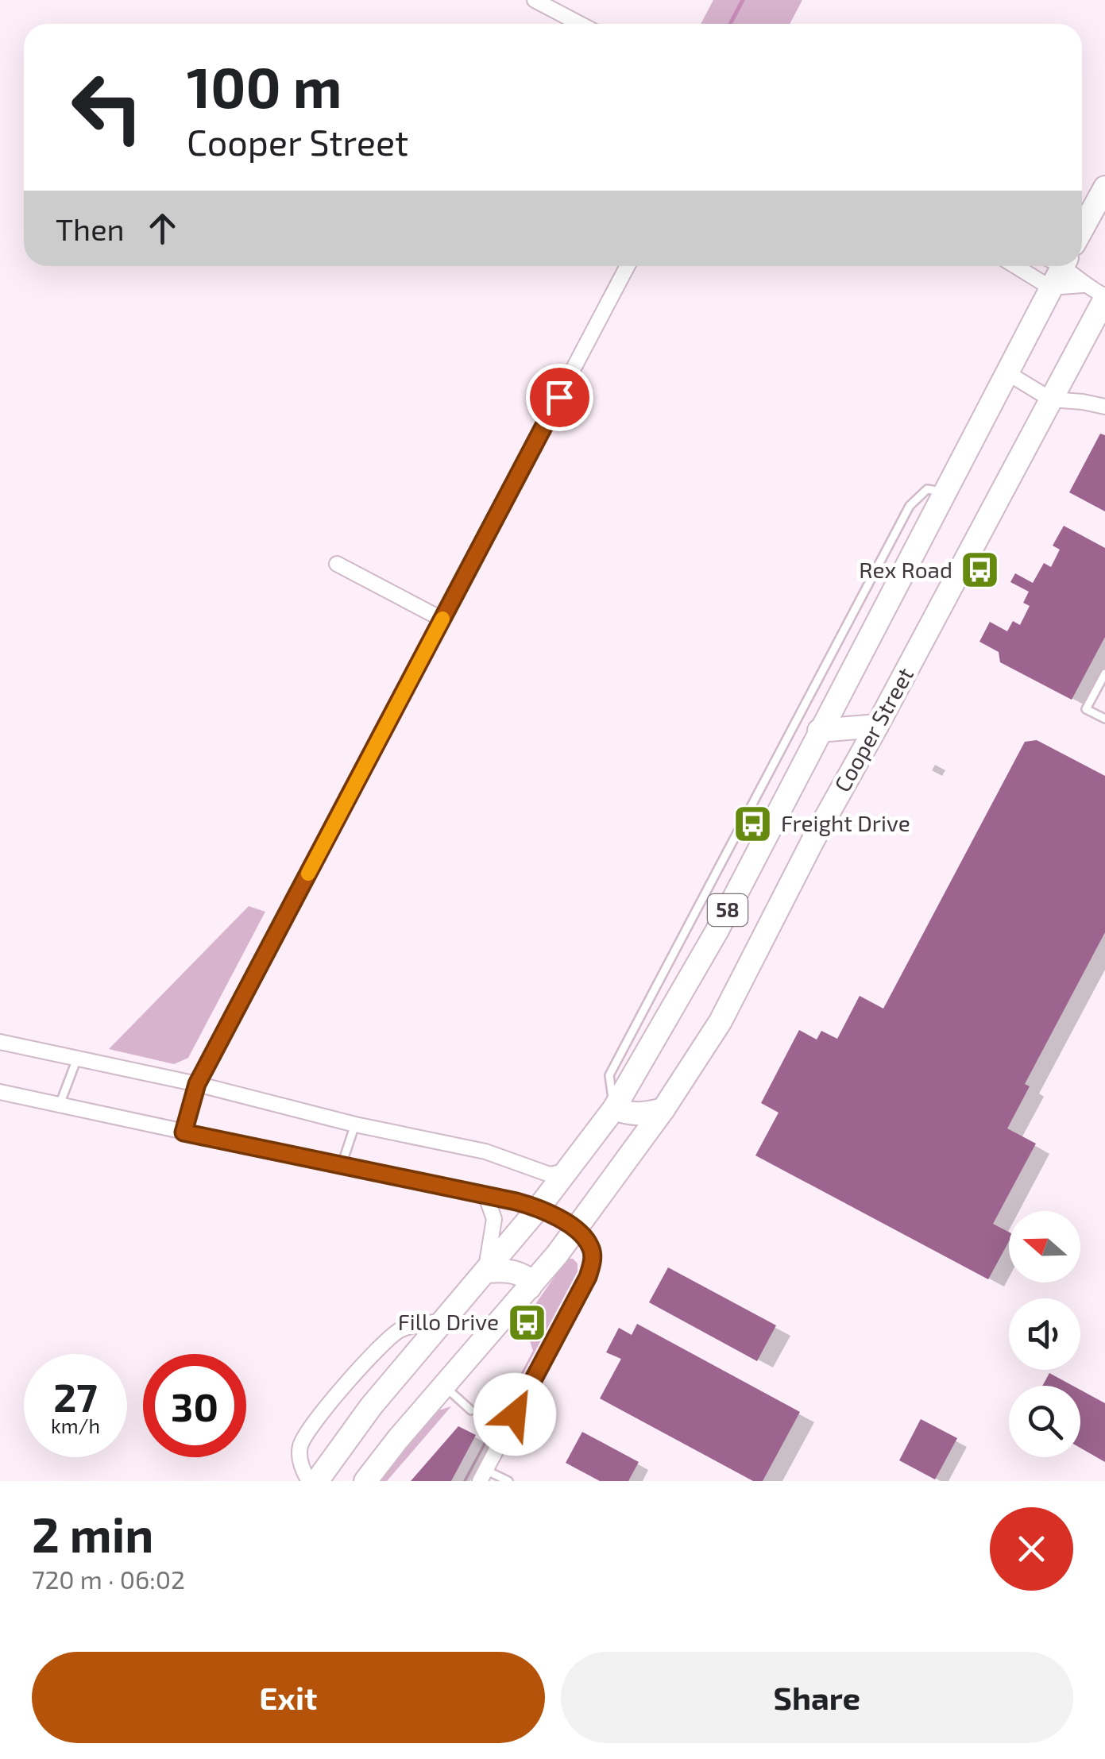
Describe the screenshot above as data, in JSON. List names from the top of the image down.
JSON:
{
  "streets": {
    "main road": ["Cooper Street", "58"]
  },
  "places": {
    "bus stop": ["Rex Road", "Freight Drive", "Fillo Drive"]
  },
  "north": "left",
  "page": {
    "turn": ["100 m", "Cooper Street"],
    "then": "Then",
    "speed": "27 km/h",
    "limit": "30",
    "heading": ["2 min", "720 m · 06:02"],
    "buttons": ["Exit", "Share"]
  }
}
